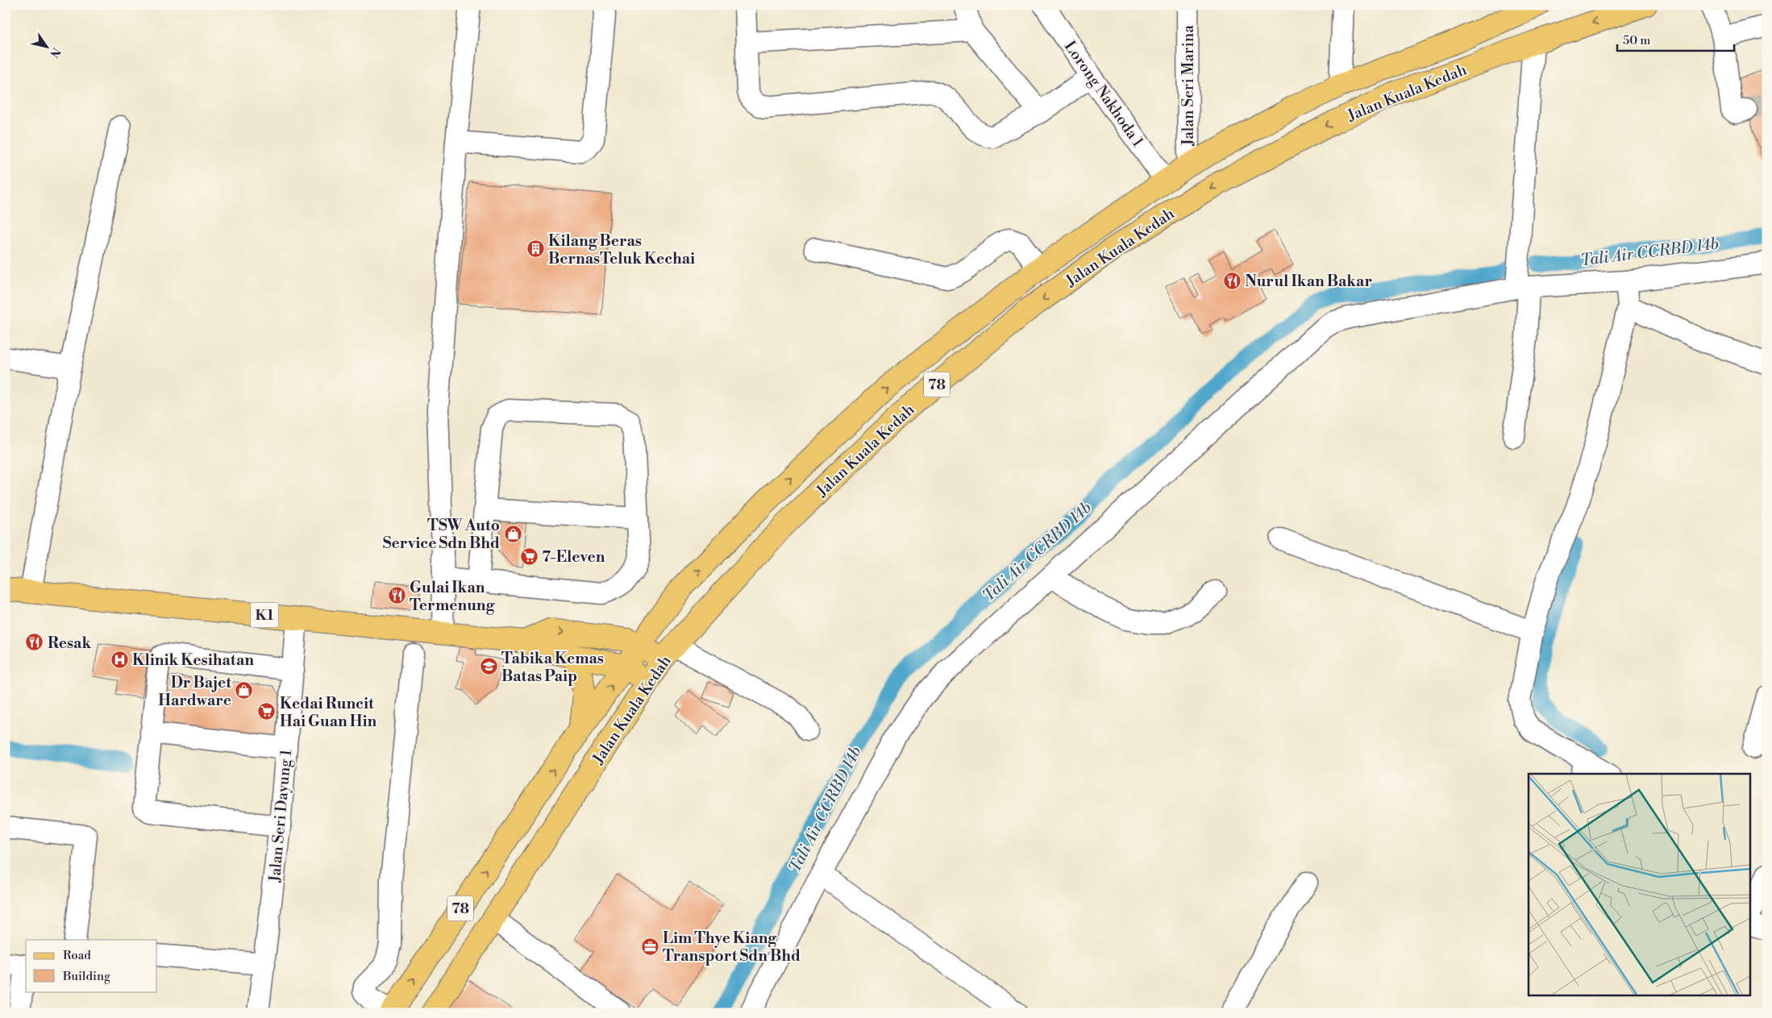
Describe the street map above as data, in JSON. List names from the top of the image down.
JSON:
{
  "streets": {
    "main road": ["Jalan Kuala Kedah", "78", "K1"],
    "street": ["Jalan Seri Marina", "Lorong Nakhoda 1", "Jalan Seri Dayung 1"]
  },
  "crossings": [
    ["Jalan Seri Marina", "Jalan Kuala Kedah"],
    ["Jalan Kuala Kedah", "Lorong Nakhoda 1"],
    ["Jalan Kuala Kedah", "K1"],
    ["K1", "Jalan Seri Dayung 1"]
  ],
  "water": ["Tali Air CCRBD 14b"],
  "places": {
    "building": ["Kilang Beras BernasTeluk Kechai"],
    "restaurant": ["Nurul Ikan Bakar", "Gulai Ikan Termenung", "Resak"],
    "shop": ["TSW Auto Service Sdn Bhd", "Dr Bajet Hardware"],
    "supermarket": ["7-Eleven", "Kedai Runcit Hai Guan Hin"],
    "hospital": ["Klinik Kesihatan"],
    "school or university": ["Tabika Kemas Batas Paip"],
    "office": ["Lim Thye Kiang Transport Sdn Bhd"]
  },
  "legend": ["Road", "Building"],
  "scale_bar": "50 m",
  "north": "bottom right"
}
